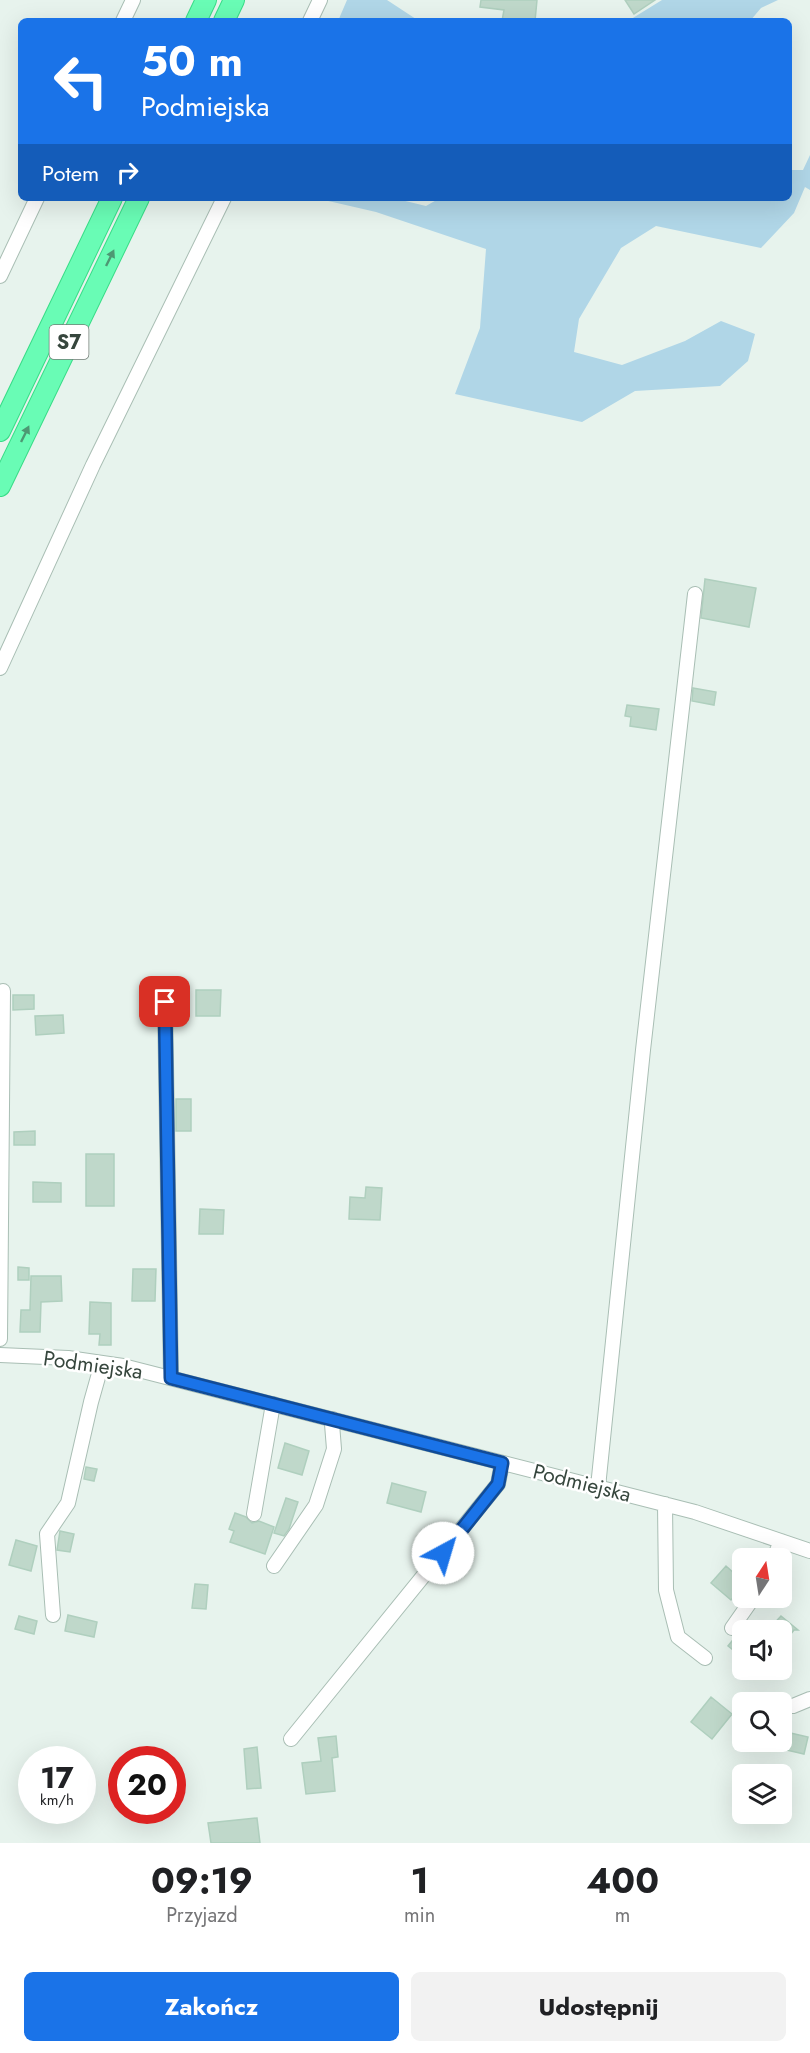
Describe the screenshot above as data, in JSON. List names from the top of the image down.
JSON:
{
  "streets": {
    "highway": ["S7"],
    "street": ["Podmiejska"]
  },
  "north": "top",
  "page": {
    "turn": ["50 m", "Podmiejska"],
    "then": "Potem",
    "speed": "17 km/h",
    "limit": "20",
    "eta": [
      "09:19",
      "Przyjazd",
      "1",
      "min",
      "400",
      "m"
    ],
    "buttons": ["Zakończ", "Udostępnij"]
  }
}
